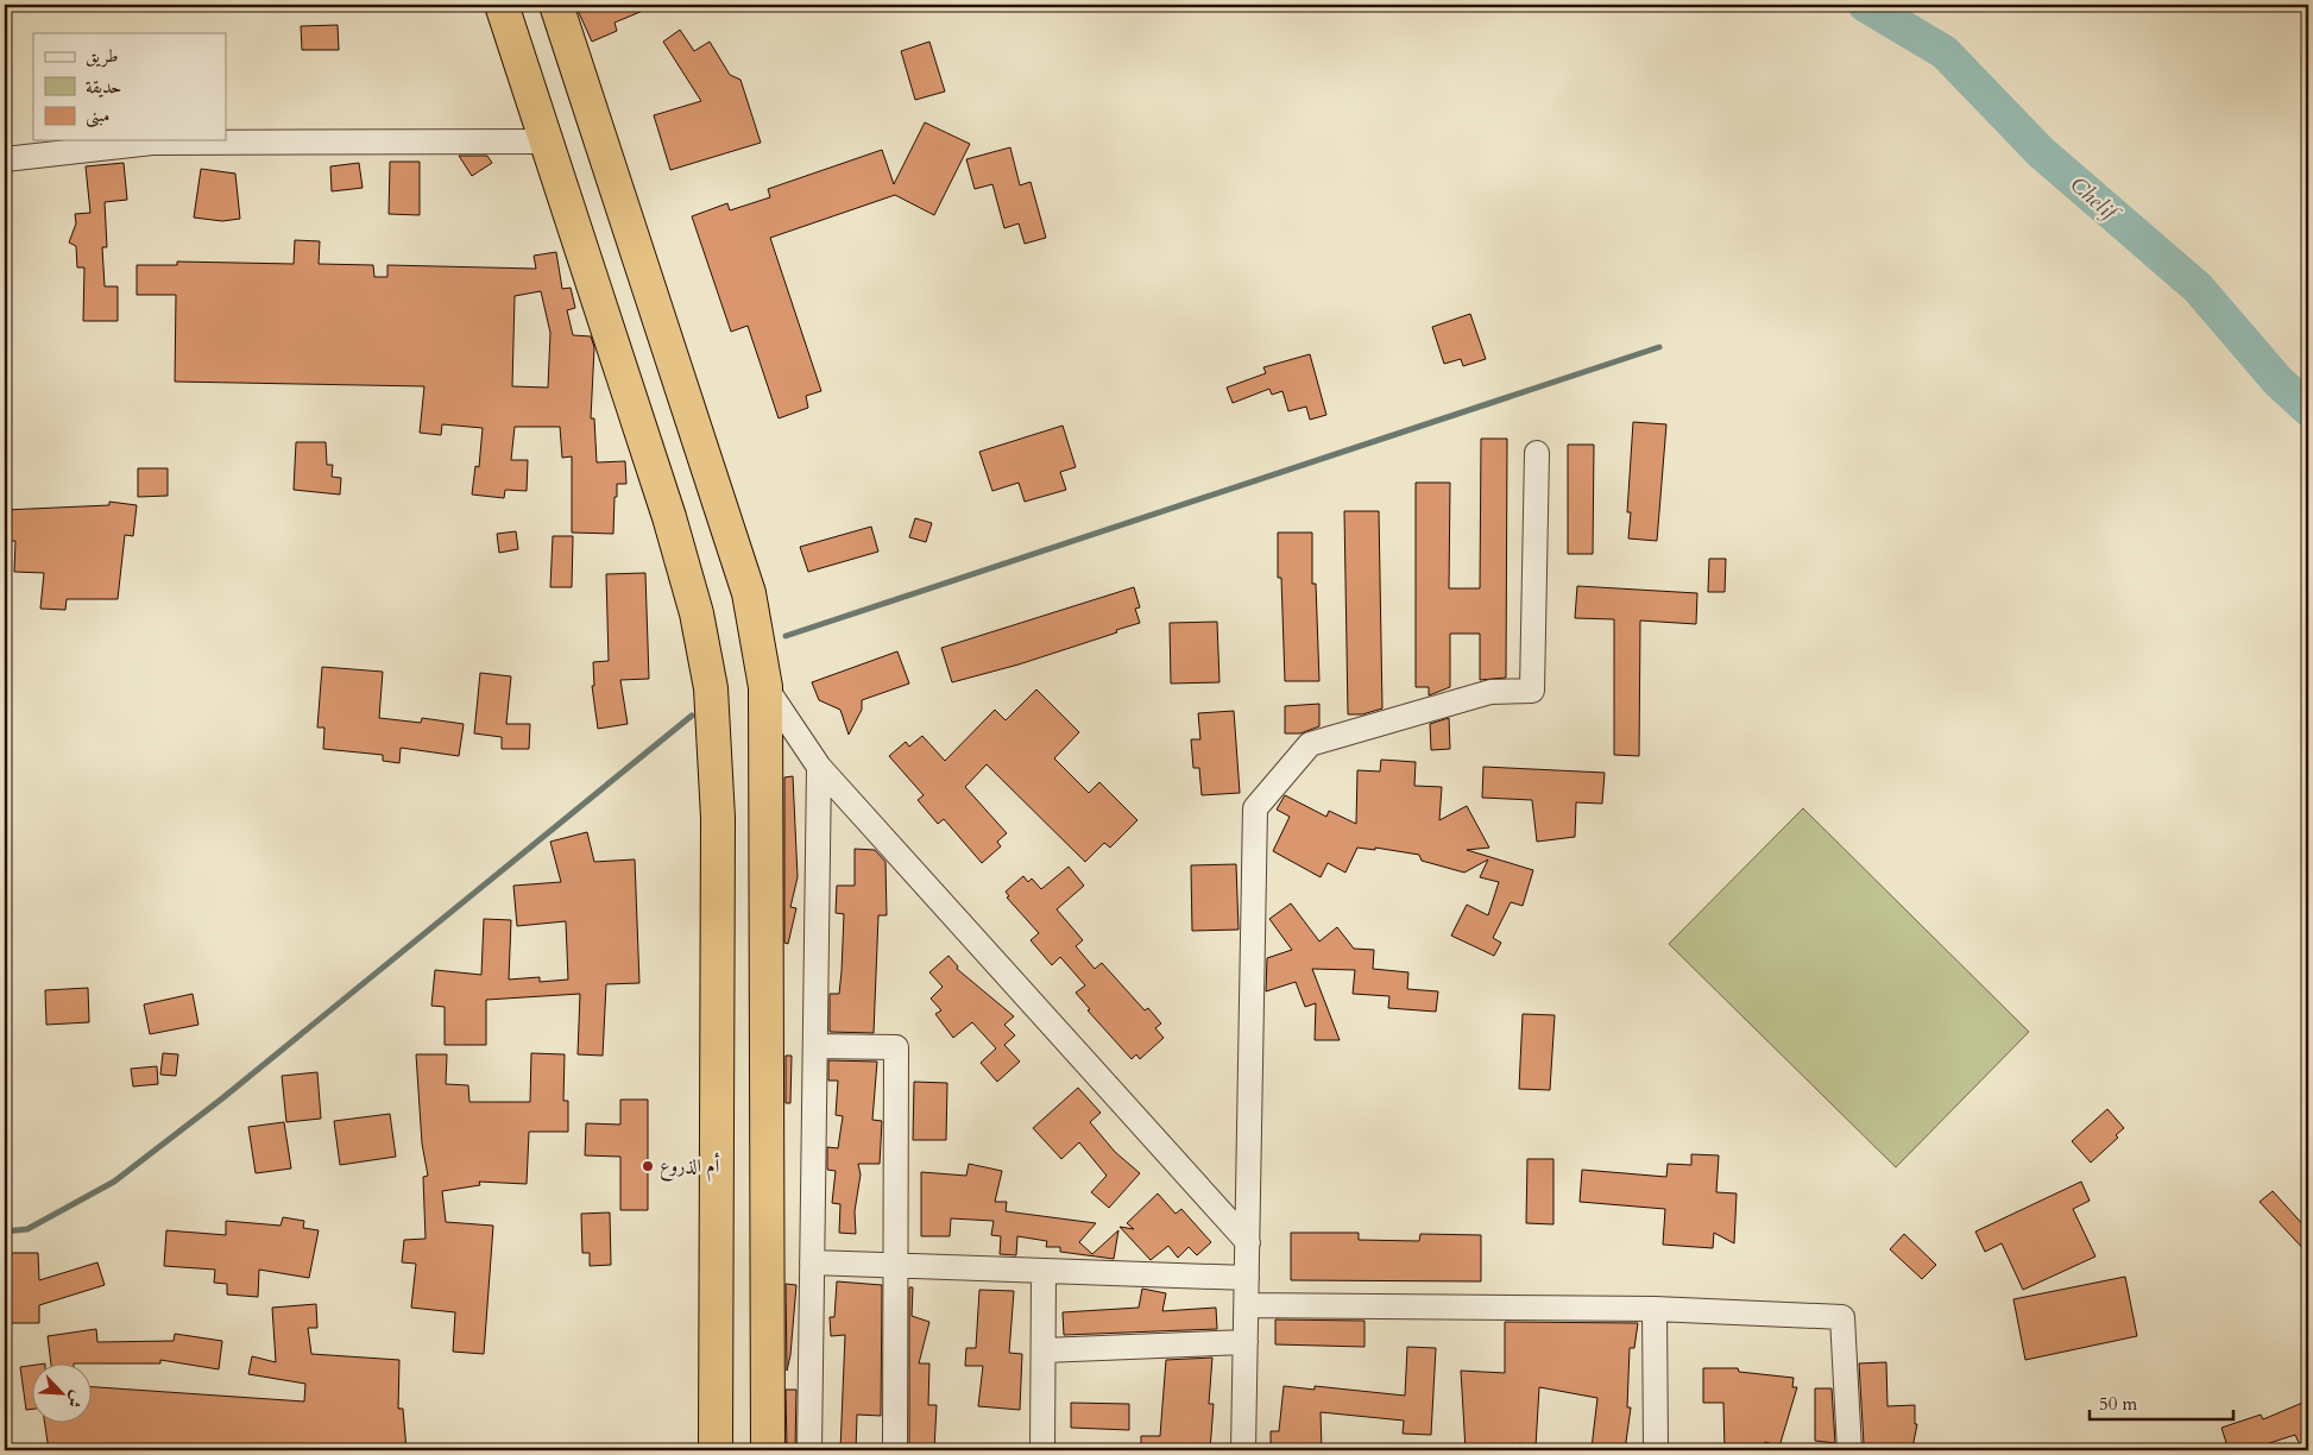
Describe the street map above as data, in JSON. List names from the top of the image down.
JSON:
{
  "water": ["Chelif"],
  "places": ["أم الذروع"],
  "legend": ["طريق", "حديقة", "مبنى"],
  "scale_bar": "50 m",
  "north": "bottom right"
}
